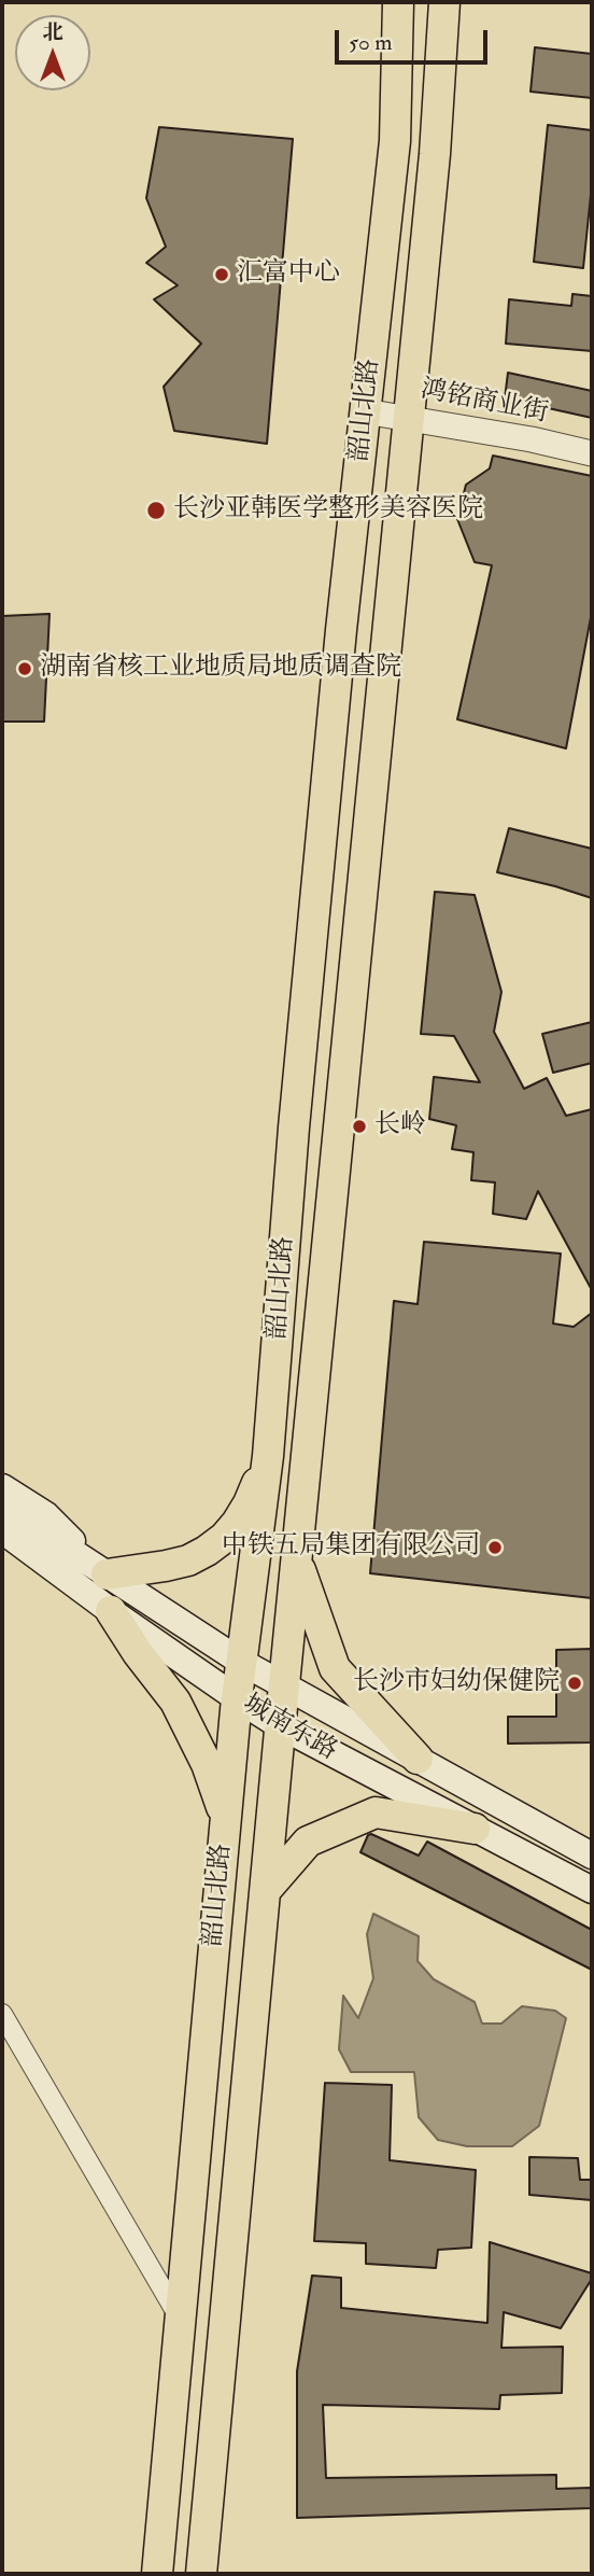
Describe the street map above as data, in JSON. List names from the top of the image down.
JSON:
{
  "streets": {
    "main road": ["韶山北路", "城南东路"],
    "street": ["鸿铭商业街"]
  },
  "crossings": [
    ["鸿铭商业街", "韶山北路"],
    ["韶山北路", "城南东路"]
  ],
  "places": [
    "汇富中心",
    "长沙亚韩医学整形美容医院",
    "湖南省核工业地质局地质调查院",
    "长岭",
    "中铁五局集团有限公司",
    "长沙市妇幼保健院"
  ],
  "scale_bar": "50 m",
  "north": "top"
}
